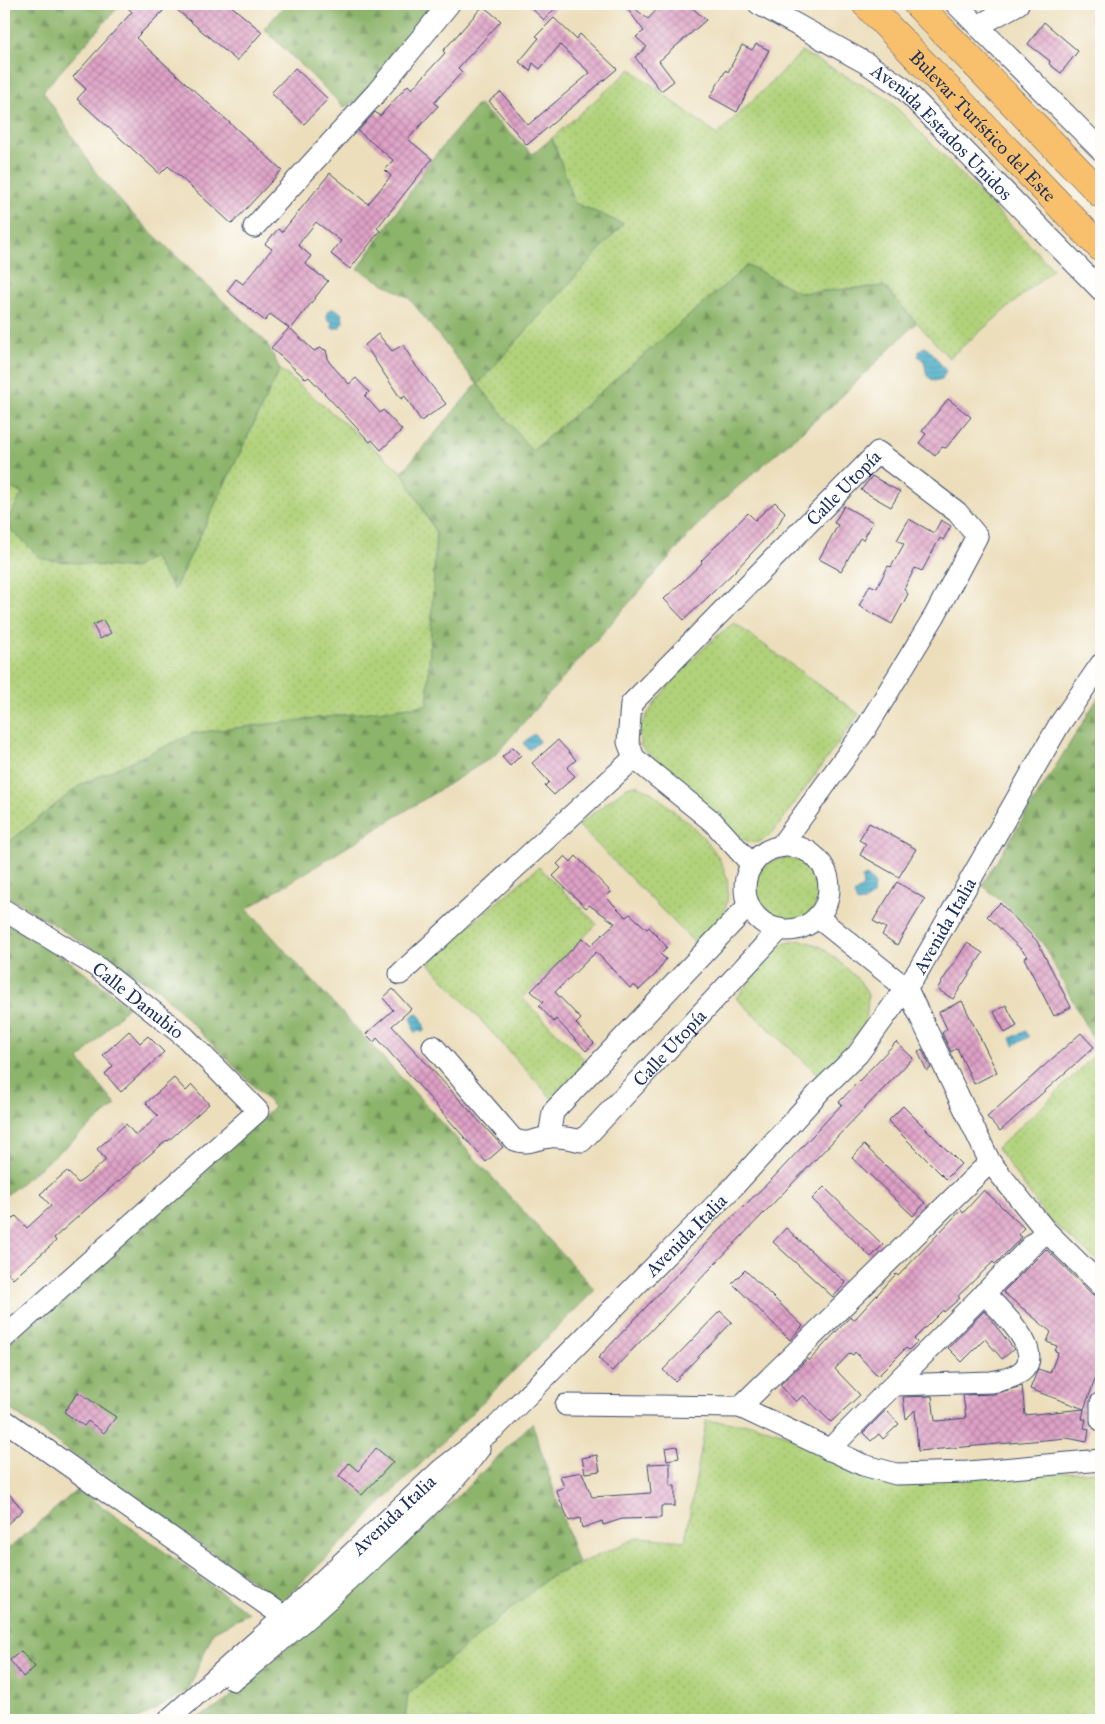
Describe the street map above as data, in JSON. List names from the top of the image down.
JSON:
{
  "streets": {
    "highway": ["Bulevar Turístico del Este"],
    "street": [
      "Avenida Estados Unidos",
      "Calle Utopía",
      "Avenida Italia",
      "Calle Danubio"
    ]
  }
}
